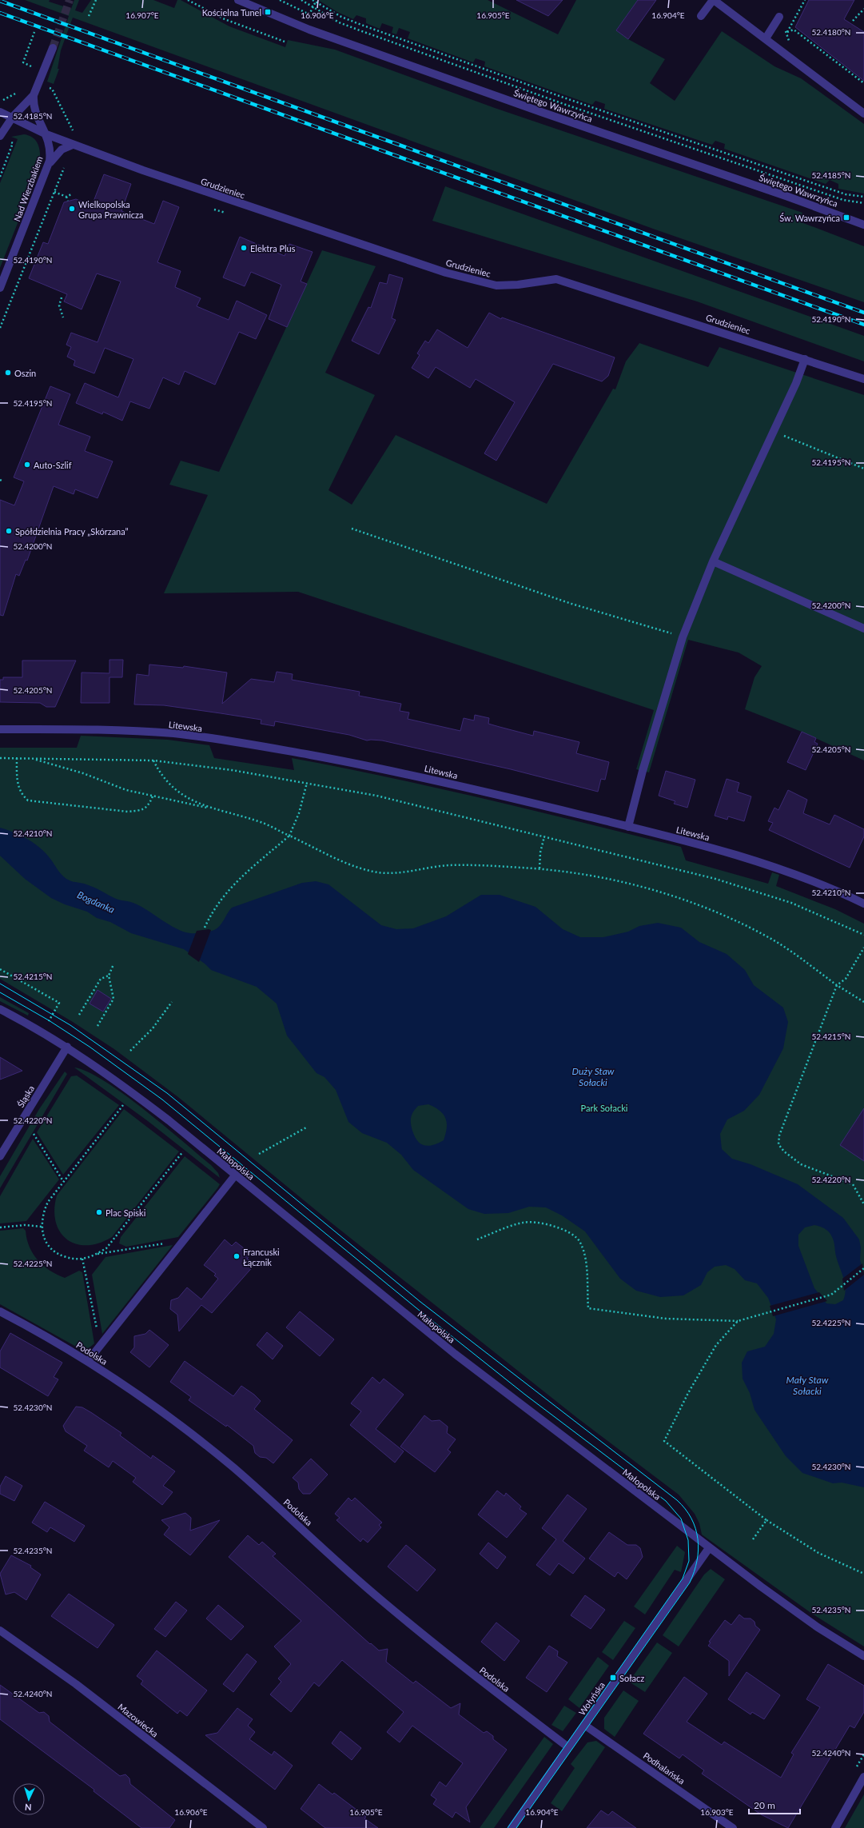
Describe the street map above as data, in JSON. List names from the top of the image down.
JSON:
{
  "streets": {
    "street": [
      "Świętego Wawrzyńca",
      "Grudzieniec",
      "Nad Wierzbakiem",
      "Litewska",
      "Śląska",
      "Małopolska",
      "Podolska",
      "Wołyńska",
      "Mazowiecka",
      "Podhalańska"
    ]
  },
  "crossings": [
    ["Grudzieniec", "Nad Wierzbakiem"],
    ["Śląska", "Małopolska"],
    ["Małopolska", "Wołyńska"],
    ["Podolska", "Wołyńska"],
    ["Wołyńska", "Podhalańska"]
  ],
  "water": ["Bogdanka", "Duży Staw Sołacki", "Mały Staw Sołacki"],
  "parks": ["Park Sołacki"],
  "places": {
    "transit": ["Kościelna Tunel", "Św. Wawrzyńca", "Sołacz"],
    "other": [
      "Wielkopolska Grupa Prawnicza",
      "Elektra Plus",
      "Oszin",
      "Auto-Szlif",
      "Spółdzielnia Pracy „Skórzana”",
      "Plac Spiski",
      "Francuski Łącznik"
    ]
  },
  "scale_bar": "20 m",
  "north": "bottom",
  "coordinates": [
    "16.907°E",
    "16.906°E",
    "16.905°E",
    "16.904°E",
    "52.4180°N",
    "52.4185°N",
    "52.4190°N",
    "52.4195°N",
    "52.4200°N",
    "52.4205°N",
    "52.4210°N",
    "52.4215°N",
    "52.4220°N",
    "52.4225°N",
    "52.4230°N",
    "52.4235°N",
    "52.4240°N",
    "16.903°E"
  ]
}
